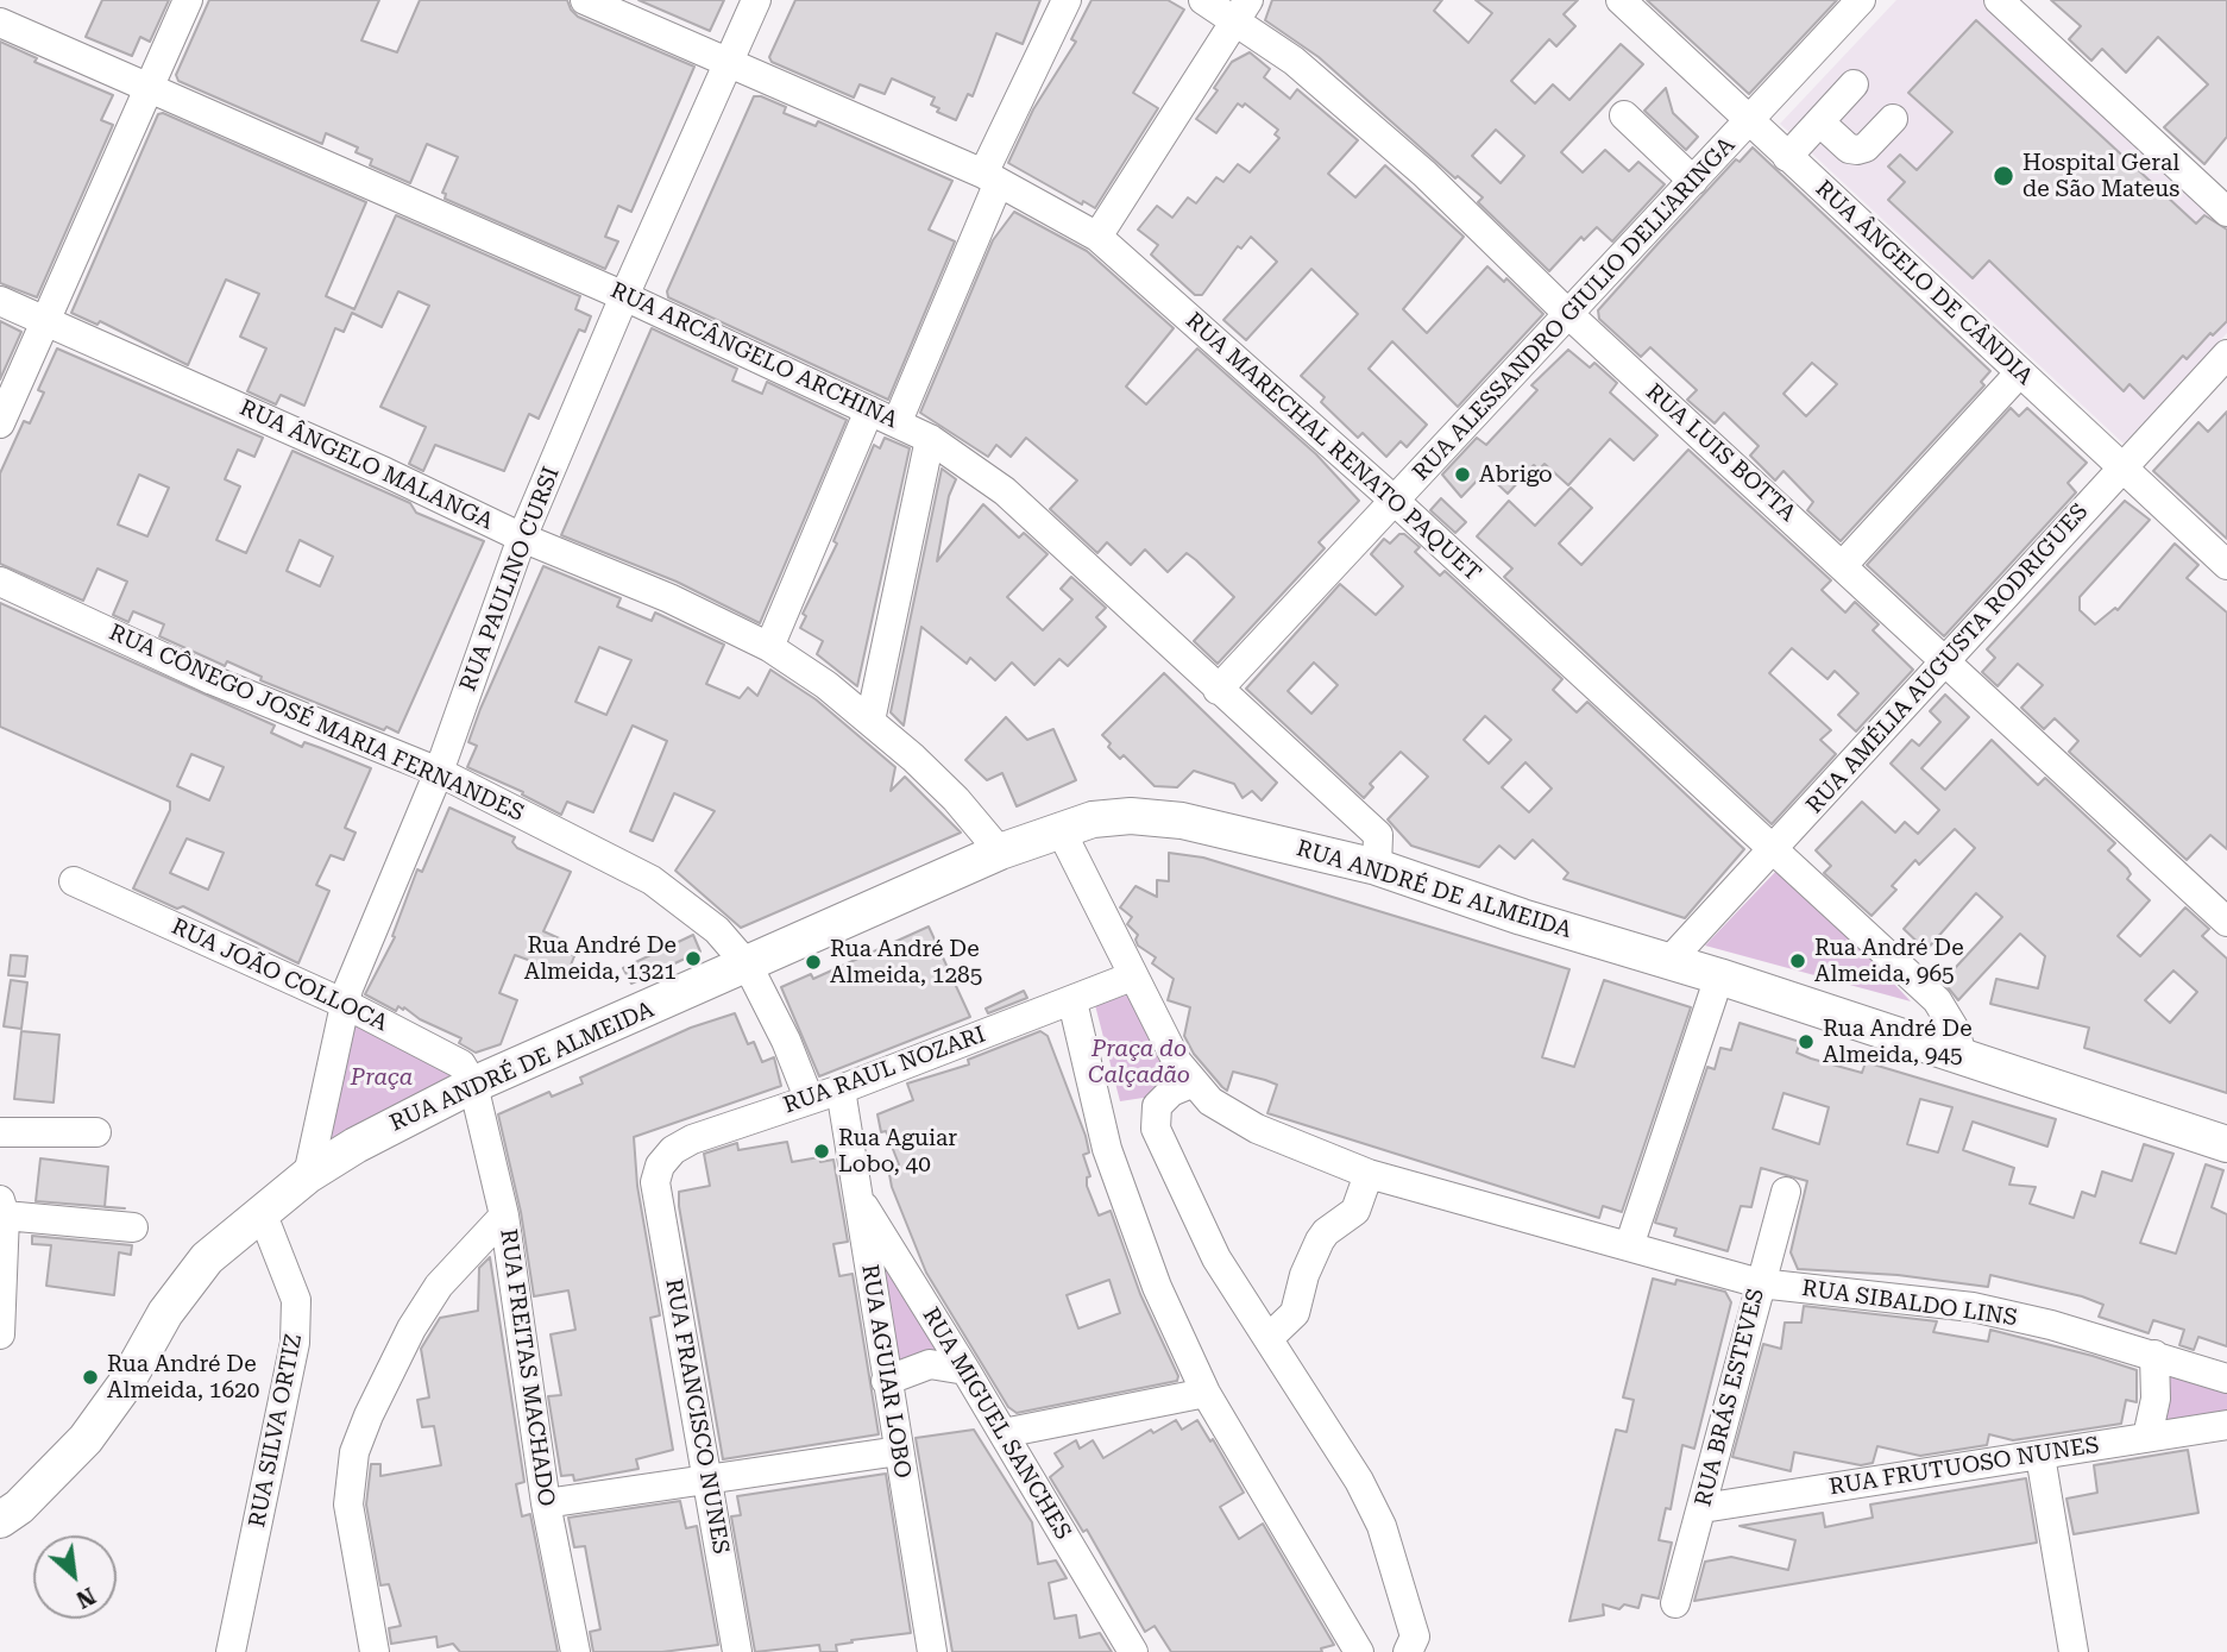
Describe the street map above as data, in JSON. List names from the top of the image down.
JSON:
{
  "streets": {
    "main road": ["RUA ANDRÉ DE ALMEIDA"],
    "street": [
      "RUA ÂNGELO DE CÂNDIA",
      "RUA ALESSANDRO GIULIO DELL'ARINGA",
      "RUA ARCÂNGELO ARCHINA",
      "RUA MARECHAL RENATO PAQUET",
      "RUA LUIS BOTTA",
      "RUA ÂNGELO MALANGA",
      "RUA PAULINO CURSI",
      "RUA AMÉLIA AUGUSTA RODRIGUES",
      "RUA CÔNEGO JOSÉ MARIA FERNANDES",
      "RUA JOÃO COLLOCA",
      "RUA RAUL NOZARI",
      "RUA SIBALDO LINS",
      "RUA FREITAS MACHADO",
      "RUA AGUIAR LOBO",
      "RUA BRÁS ESTEVES",
      "RUA FRANCISCO NUNES",
      "RUA MIGUEL SANCHES",
      "RUA SILVA ORTIZ",
      "RUA FRUTUOSO NUNES"
    ]
  },
  "crossings": [
    ["RUA ÂNGELO DE CÂNDIA", "RUA ALESSANDRO GIULIO DELL'ARINGA"],
    ["RUA ÂNGELO DE CÂNDIA", "RUA AMÉLIA AUGUSTA RODRIGUES"],
    ["RUA ALESSANDRO GIULIO DELL'ARINGA", "RUA ARCÂNGELO ARCHINA"],
    ["RUA ALESSANDRO GIULIO DELL'ARINGA", "RUA MARECHAL RENATO PAQUET"],
    ["RUA ALESSANDRO GIULIO DELL'ARINGA", "RUA LUIS BOTTA"],
    ["RUA ARCÂNGELO ARCHINA", "RUA PAULINO CURSI"],
    ["RUA ARCÂNGELO ARCHINA", "RUA ANDRÉ DE ALMEIDA"],
    ["RUA MARECHAL RENATO PAQUET", "RUA PAULINO CURSI"],
    ["RUA MARECHAL RENATO PAQUET", "RUA AMÉLIA AUGUSTA RODRIGUES"],
    ["RUA MARECHAL RENATO PAQUET", "RUA ANDRÉ DE ALMEIDA"],
    ["RUA LUIS BOTTA", "RUA AMÉLIA AUGUSTA RODRIGUES"],
    ["RUA ÂNGELO MALANGA", "RUA PAULINO CURSI"],
    ["RUA ÂNGELO MALANGA", "RUA ANDRÉ DE ALMEIDA"],
    ["RUA PAULINO CURSI", "RUA CÔNEGO JOSÉ MARIA FERNANDES"],
    ["RUA PAULINO CURSI", "RUA ANDRÉ DE ALMEIDA"],
    ["RUA PAULINO CURSI", "RUA JOÃO COLLOCA"],
    ["RUA AMÉLIA AUGUSTA RODRIGUES", "RUA ANDRÉ DE ALMEIDA"],
    ["RUA CÔNEGO JOSÉ MARIA FERNANDES", "RUA ANDRÉ DE ALMEIDA"],
    ["RUA CÔNEGO JOSÉ MARIA FERNANDES", "RUA RAUL NOZARI"],
    ["RUA ANDRÉ DE ALMEIDA", "RUA JOÃO COLLOCA"],
    ["RUA ANDRÉ DE ALMEIDA", "RUA SIBALDO LINS"],
    ["RUA ANDRÉ DE ALMEIDA", "RUA FREITAS MACHADO"],
    ["RUA ANDRÉ DE ALMEIDA", "RUA SILVA ORTIZ"],
    ["RUA JOÃO COLLOCA", "RUA FREITAS MACHADO"],
    ["RUA RAUL NOZARI", "RUA SIBALDO LINS"],
    ["RUA RAUL NOZARI", "RUA AGUIAR LOBO"],
    ["RUA RAUL NOZARI", "RUA FRANCISCO NUNES"],
    ["RUA SIBALDO LINS", "RUA BRÁS ESTEVES"],
    ["RUA AGUIAR LOBO", "RUA MIGUEL SANCHES"],
    ["RUA BRÁS ESTEVES", "RUA FRUTUOSO NUNES"]
  ],
  "parks": ["Praça do Calçadão", "Praça"],
  "places": [
    "Hospital Geral de São Mateus",
    "Abrigo",
    "Rua André De Almeida, 1321",
    "Rua André De Almeida, 965",
    "Rua André De Almeida, 1285",
    "Rua André De Almeida, 945",
    "Rua Aguiar Lobo, 40",
    "Rua André De Almeida, 1620"
  ],
  "north": "bottom right"
}
